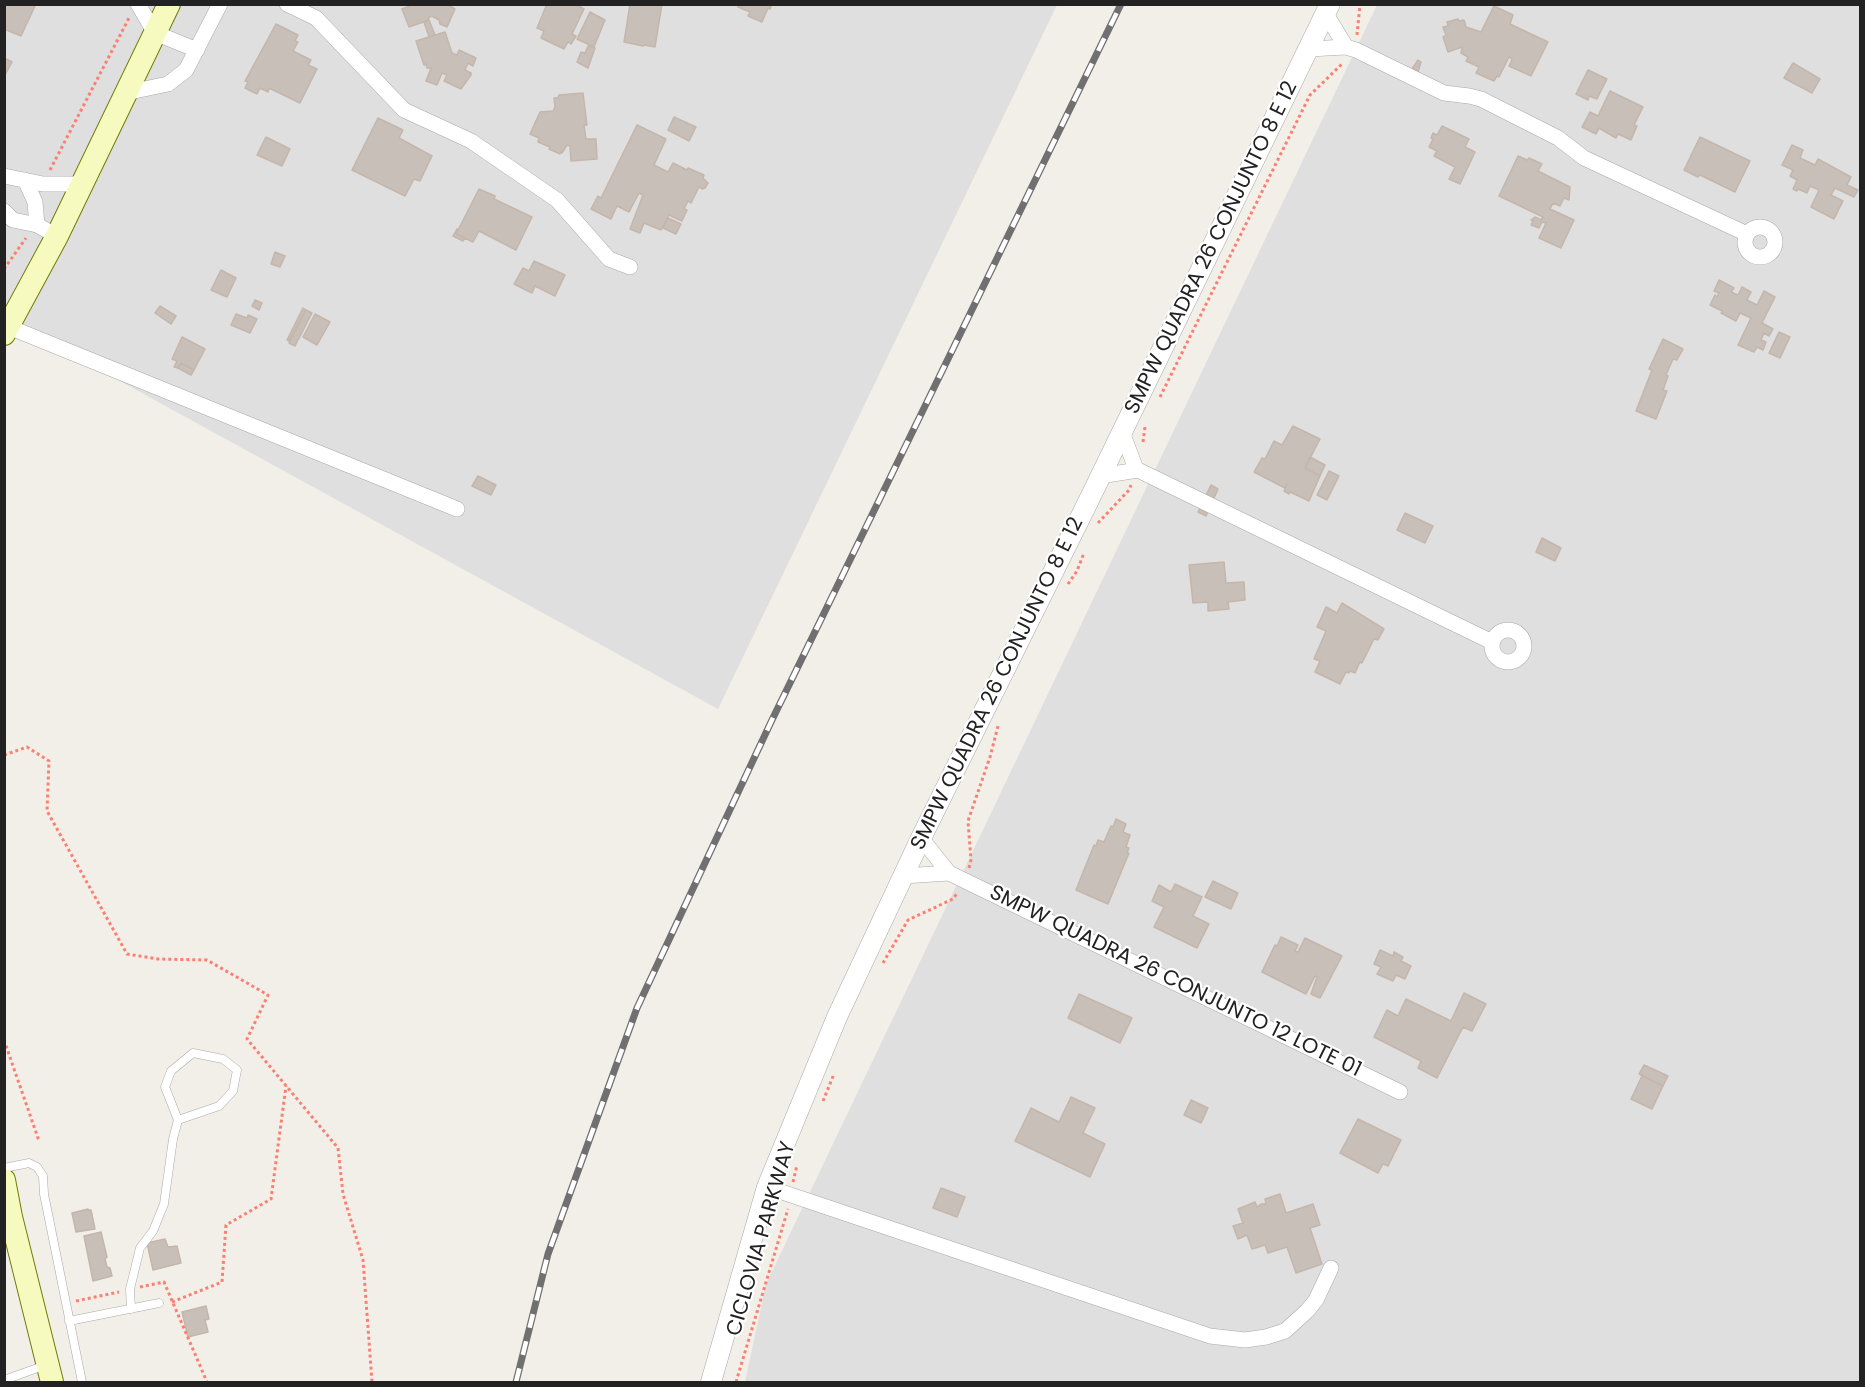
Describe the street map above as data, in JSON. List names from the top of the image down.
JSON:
{
  "streets": {
    "street": ["SMPW QUADRA 26 CONJUNTO 8 E 12", "SMPW QUADRA 26 CONJUNTO 12 LOTE 01"],
    "path": ["CICLOVIA PARKWAY"]
  },
  "crossings": [
    ["SMPW QUADRA 26 CONJUNTO 8 E 12", "SMPW QUADRA 26 CONJUNTO 12 LOTE 01"]
  ]
}
